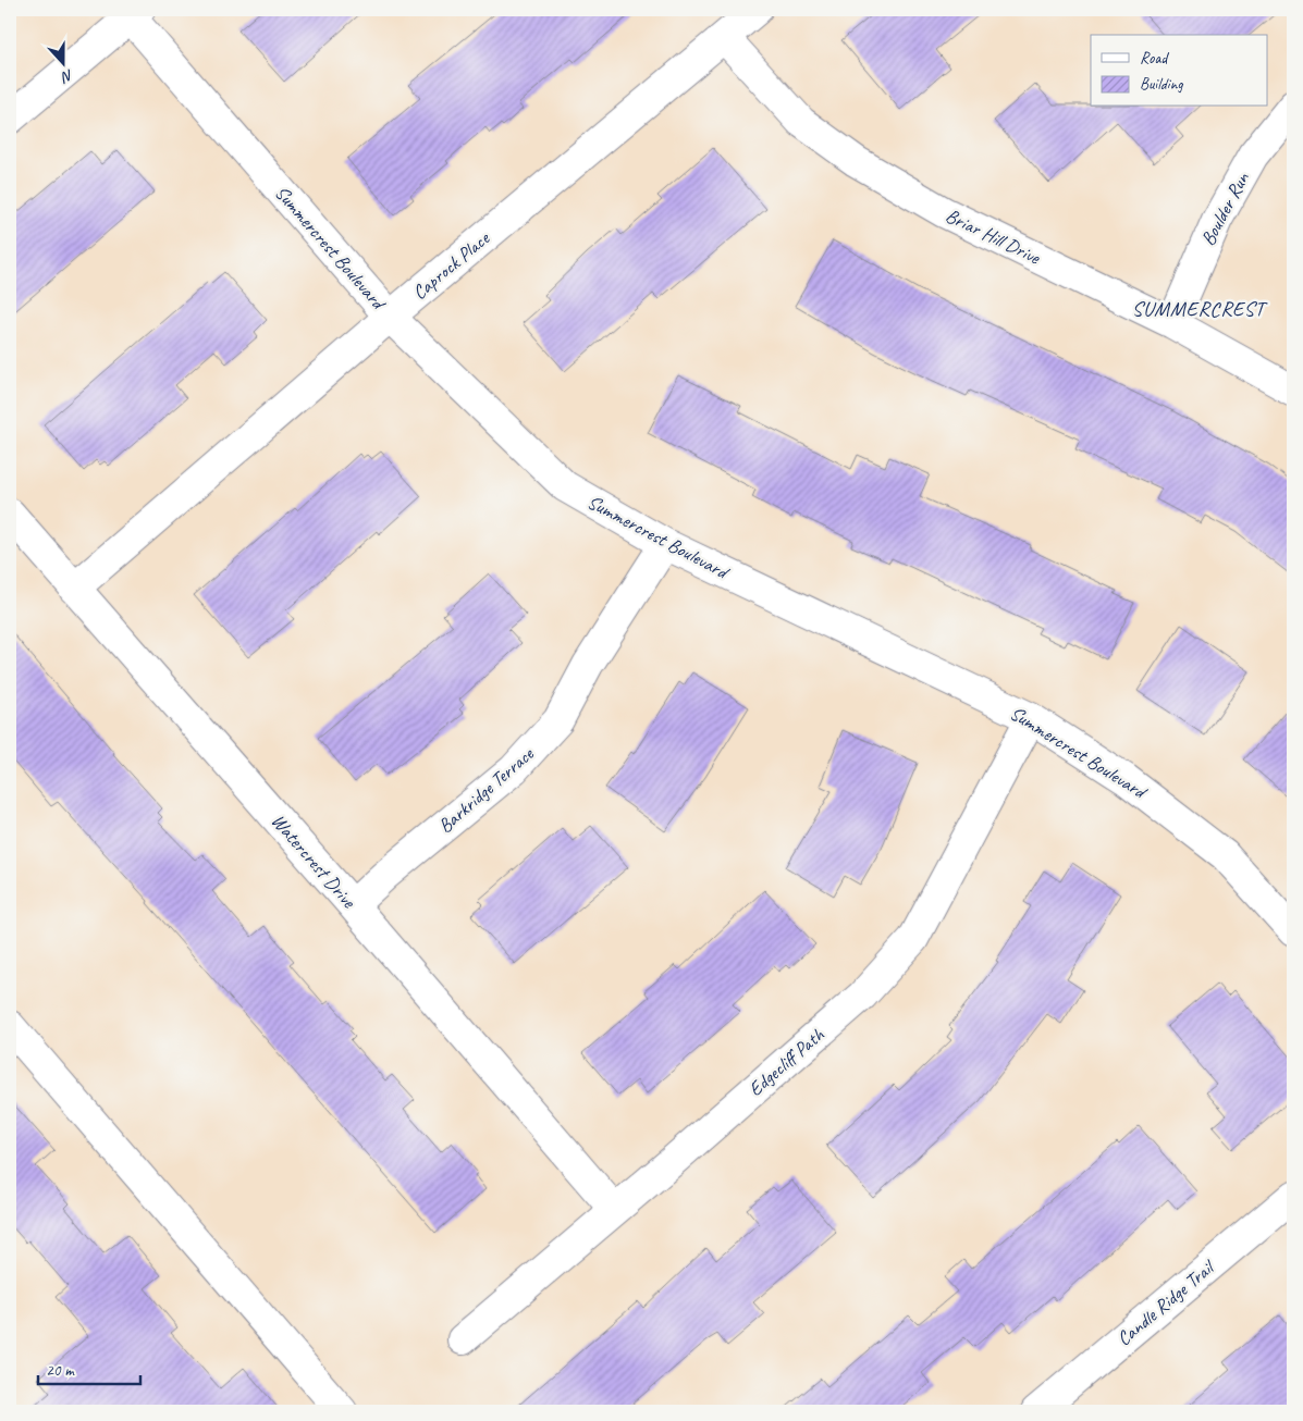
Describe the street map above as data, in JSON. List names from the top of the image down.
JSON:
{
  "streets": {
    "street": [
      "Boulder Run",
      "Briar Hill Drive",
      "Summercrest Boulevard",
      "Caprock Place",
      "Barkridge Terrace",
      "Watercrest Drive",
      "Edgecliff Path",
      "Candle Ridge Trail"
    ]
  },
  "crossings": [
    ["Boulder Run", "Briar Hill Drive"],
    ["Briar Hill Drive", "Caprock Place"],
    ["Summercrest Boulevard", "Caprock Place"],
    ["Summercrest Boulevard", "Barkridge Terrace"],
    ["Summercrest Boulevard", "Edgecliff Path"],
    ["Caprock Place", "Watercrest Drive"],
    ["Barkridge Terrace", "Watercrest Drive"],
    ["Watercrest Drive", "Edgecliff Path"]
  ],
  "districts": ["SUMMERCREST"],
  "legend": ["Road", "Building"],
  "scale_bar": "20 m",
  "north": "bottom"
}
